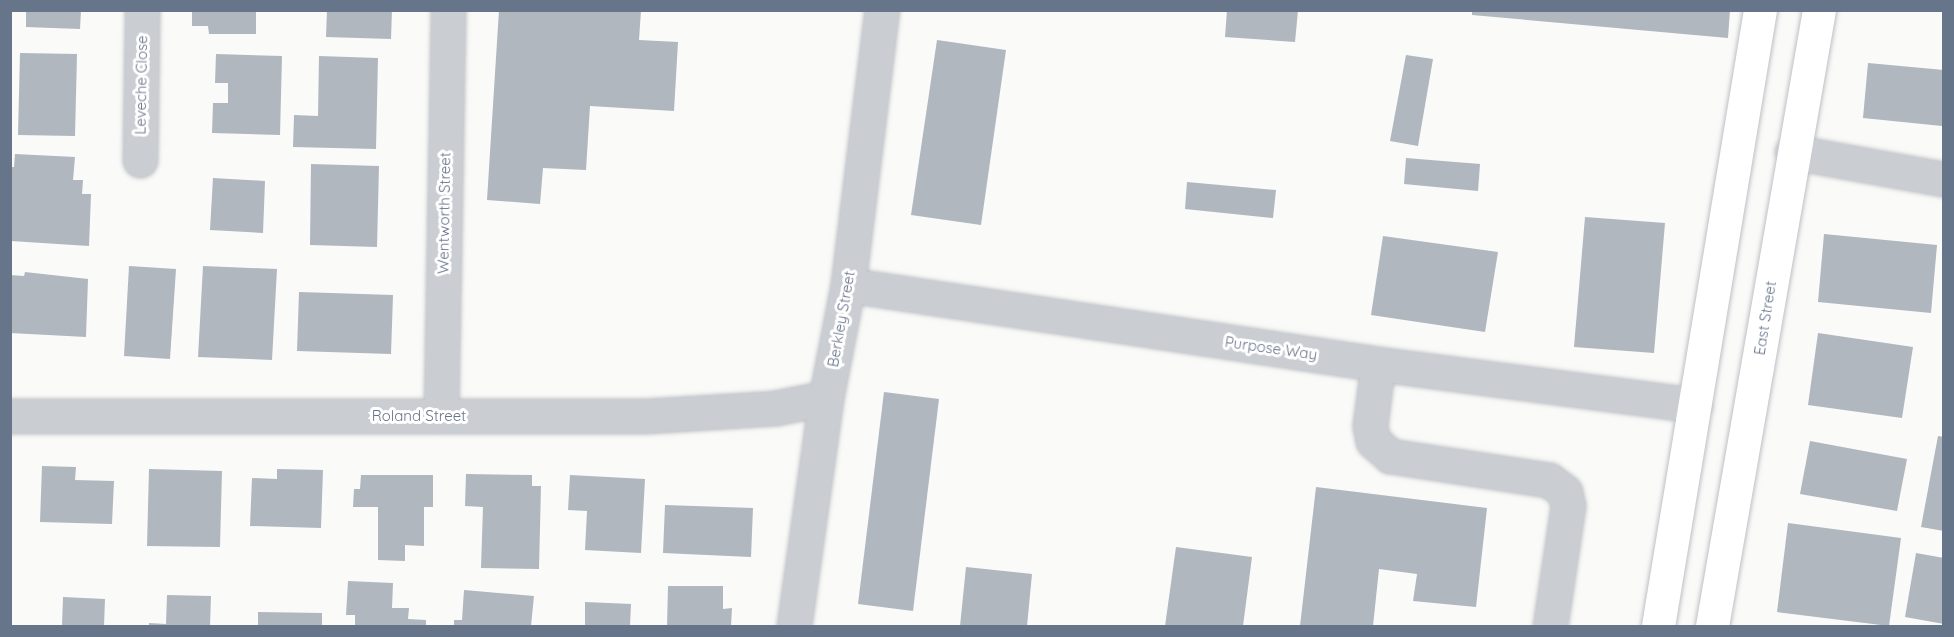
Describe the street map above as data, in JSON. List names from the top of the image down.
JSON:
{
  "streets": {
    "main road": ["East Street"],
    "street": [
      "Leveche Close",
      "Wentworth Street",
      "Berkley Street",
      "Purpose Way",
      "Roland Street"
    ]
  },
  "crossings": [
    ["Wentworth Street", "Roland Street"],
    ["Berkley Street", "Purpose Way"],
    ["Berkley Street", "Roland Street"]
  ]
}
